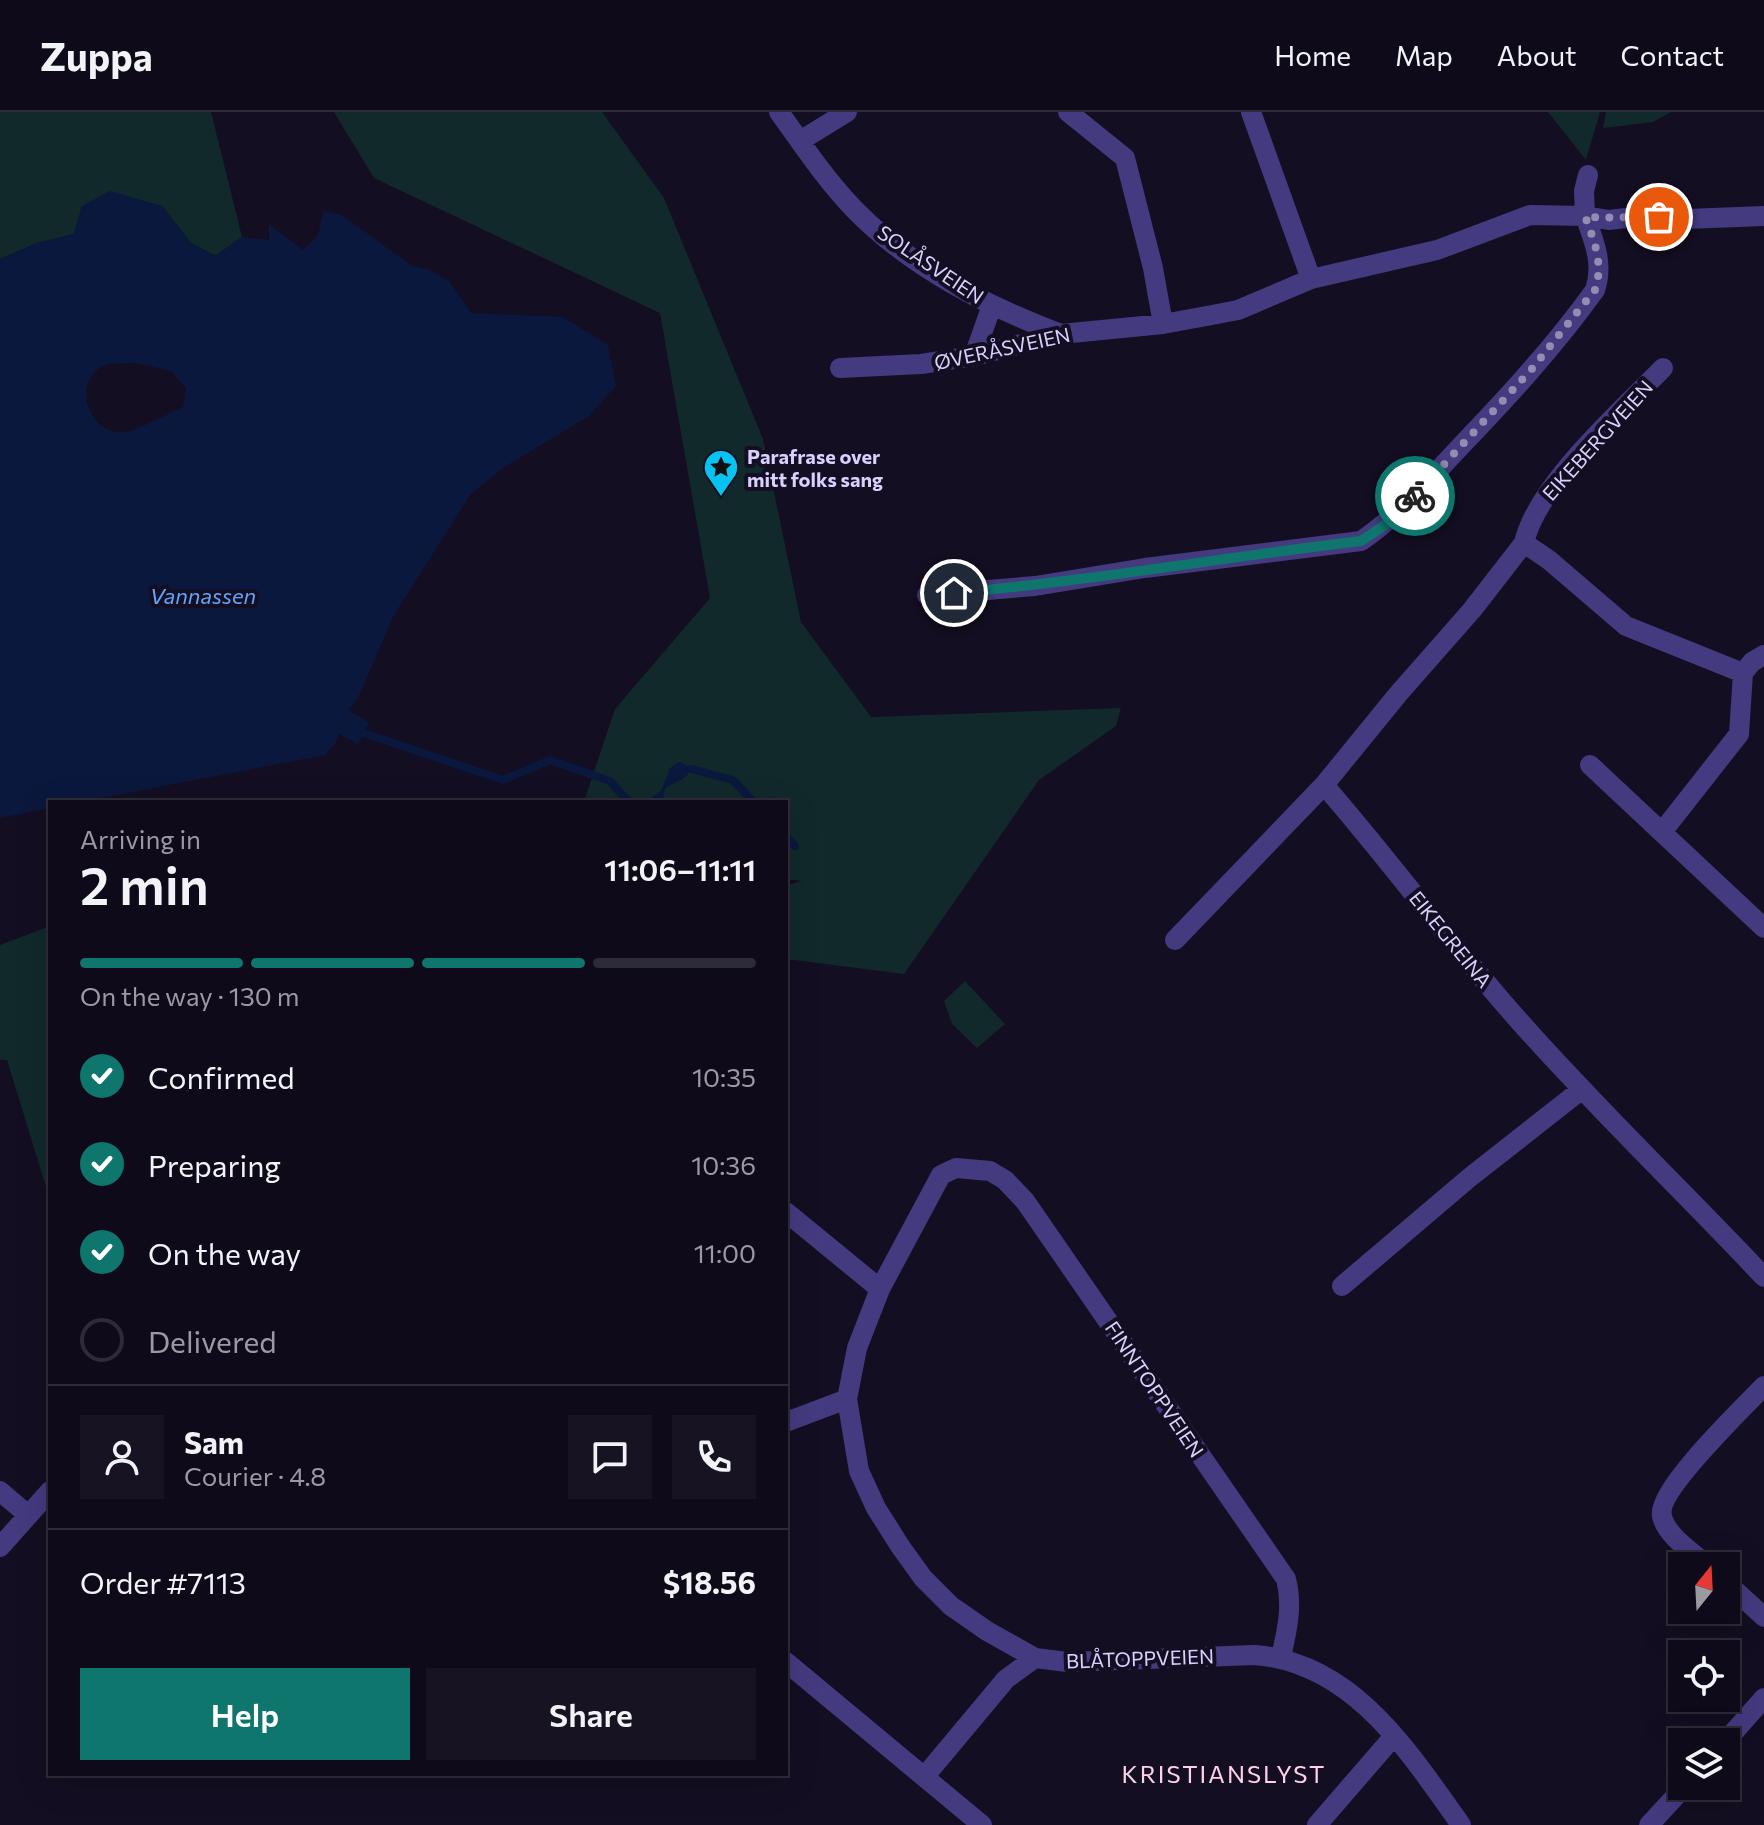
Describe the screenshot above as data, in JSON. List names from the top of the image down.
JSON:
{
  "streets": {
    "street": [
      "SOLÅSVEIEN",
      "ØVERÅSVEIEN",
      "EIKEBERGVEIEN",
      "EIKEGREINA",
      "FINNTOPPVEIEN",
      "BLÅTOPPVEIEN"
    ]
  },
  "crossings": [
    ["SOLÅSVEIEN", "ØVERÅSVEIEN"],
    ["FINNTOPPVEIEN", "BLÅTOPPVEIEN"]
  ],
  "districts": ["KRISTIANSLYST"],
  "water": ["Vannassen"],
  "places": {
    "place": ["Parafrase over mitt folks sang"]
  },
  "north": "top",
  "page": {
    "header": "Zuppa",
    "nav": [
      "Home",
      "Map",
      "About",
      "Contact"
    ],
    "heading": ["2 min", "Arriving in", "11:06–11:11"],
    "panel": [
      "Sam",
      "Courier · 4.8",
      "Order #7113",
      "$18.56"
    ],
    "bar": "On the way · 130 m",
    "list": [
      ["Confirmed", "10:35"],
      ["Preparing", "10:36"],
      ["On the way", "11:00"],
      "Delivered"
    ],
    "buttons": ["Help", "Share"]
  }
}
